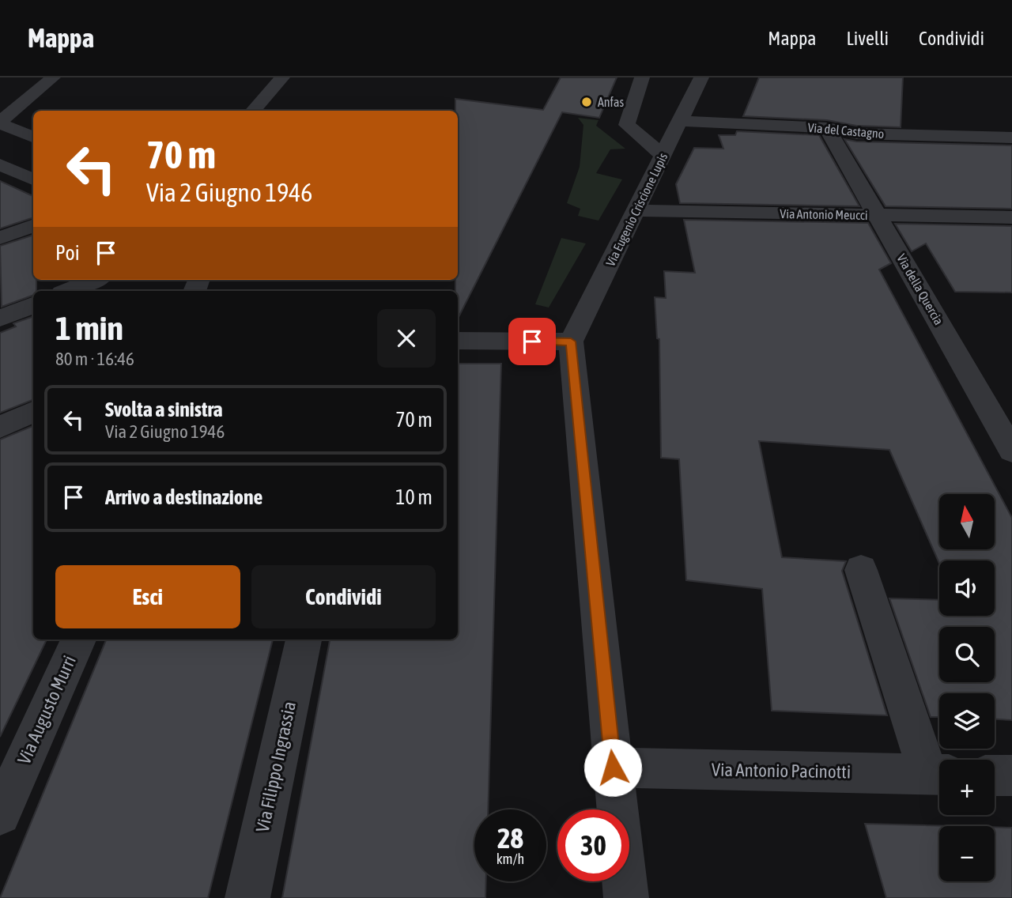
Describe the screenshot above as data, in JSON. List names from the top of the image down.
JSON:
{
  "streets": {
    "street": [
      "Via del Castagno",
      "Via Eugenio Criscione Lupis",
      "Via Antonio Meucci",
      "Via della Quercia",
      "Via Augusto Murri",
      "Via Filippo Ingrassia",
      "Via Antonio Pacinotti"
    ]
  },
  "crossings": [
    ["Via del Castagno", "Via Eugenio Criscione Lupis"],
    ["Via del Castagno", "Via della Quercia"],
    ["Via Eugenio Criscione Lupis", "Via Antonio Meucci"],
    ["Via Antonio Meucci", "Via della Quercia"]
  ],
  "places": ["Anfas"],
  "north": "top",
  "page": {
    "header": "Mappa",
    "nav": ["Mappa", "Livelli", "Condividi"],
    "turn": ["70 m", "Via 2 Giugno 1946"],
    "then": "Poi",
    "heading": ["1 min", "80 m · 16:46"],
    "list": [
      {
        "name": "Svolta a sinistra",
        "note": "Via 2 Giugno 1946",
        "value": "70 m"
      },
      {
        "name": "Arrivo a destinazione",
        "value": "10 m"
      }
    ],
    "map_buttons": ["+", "−"],
    "buttons": ["Esci", "Condividi"],
    "speed": "28 km/h",
    "limit": "30"
  }
}
